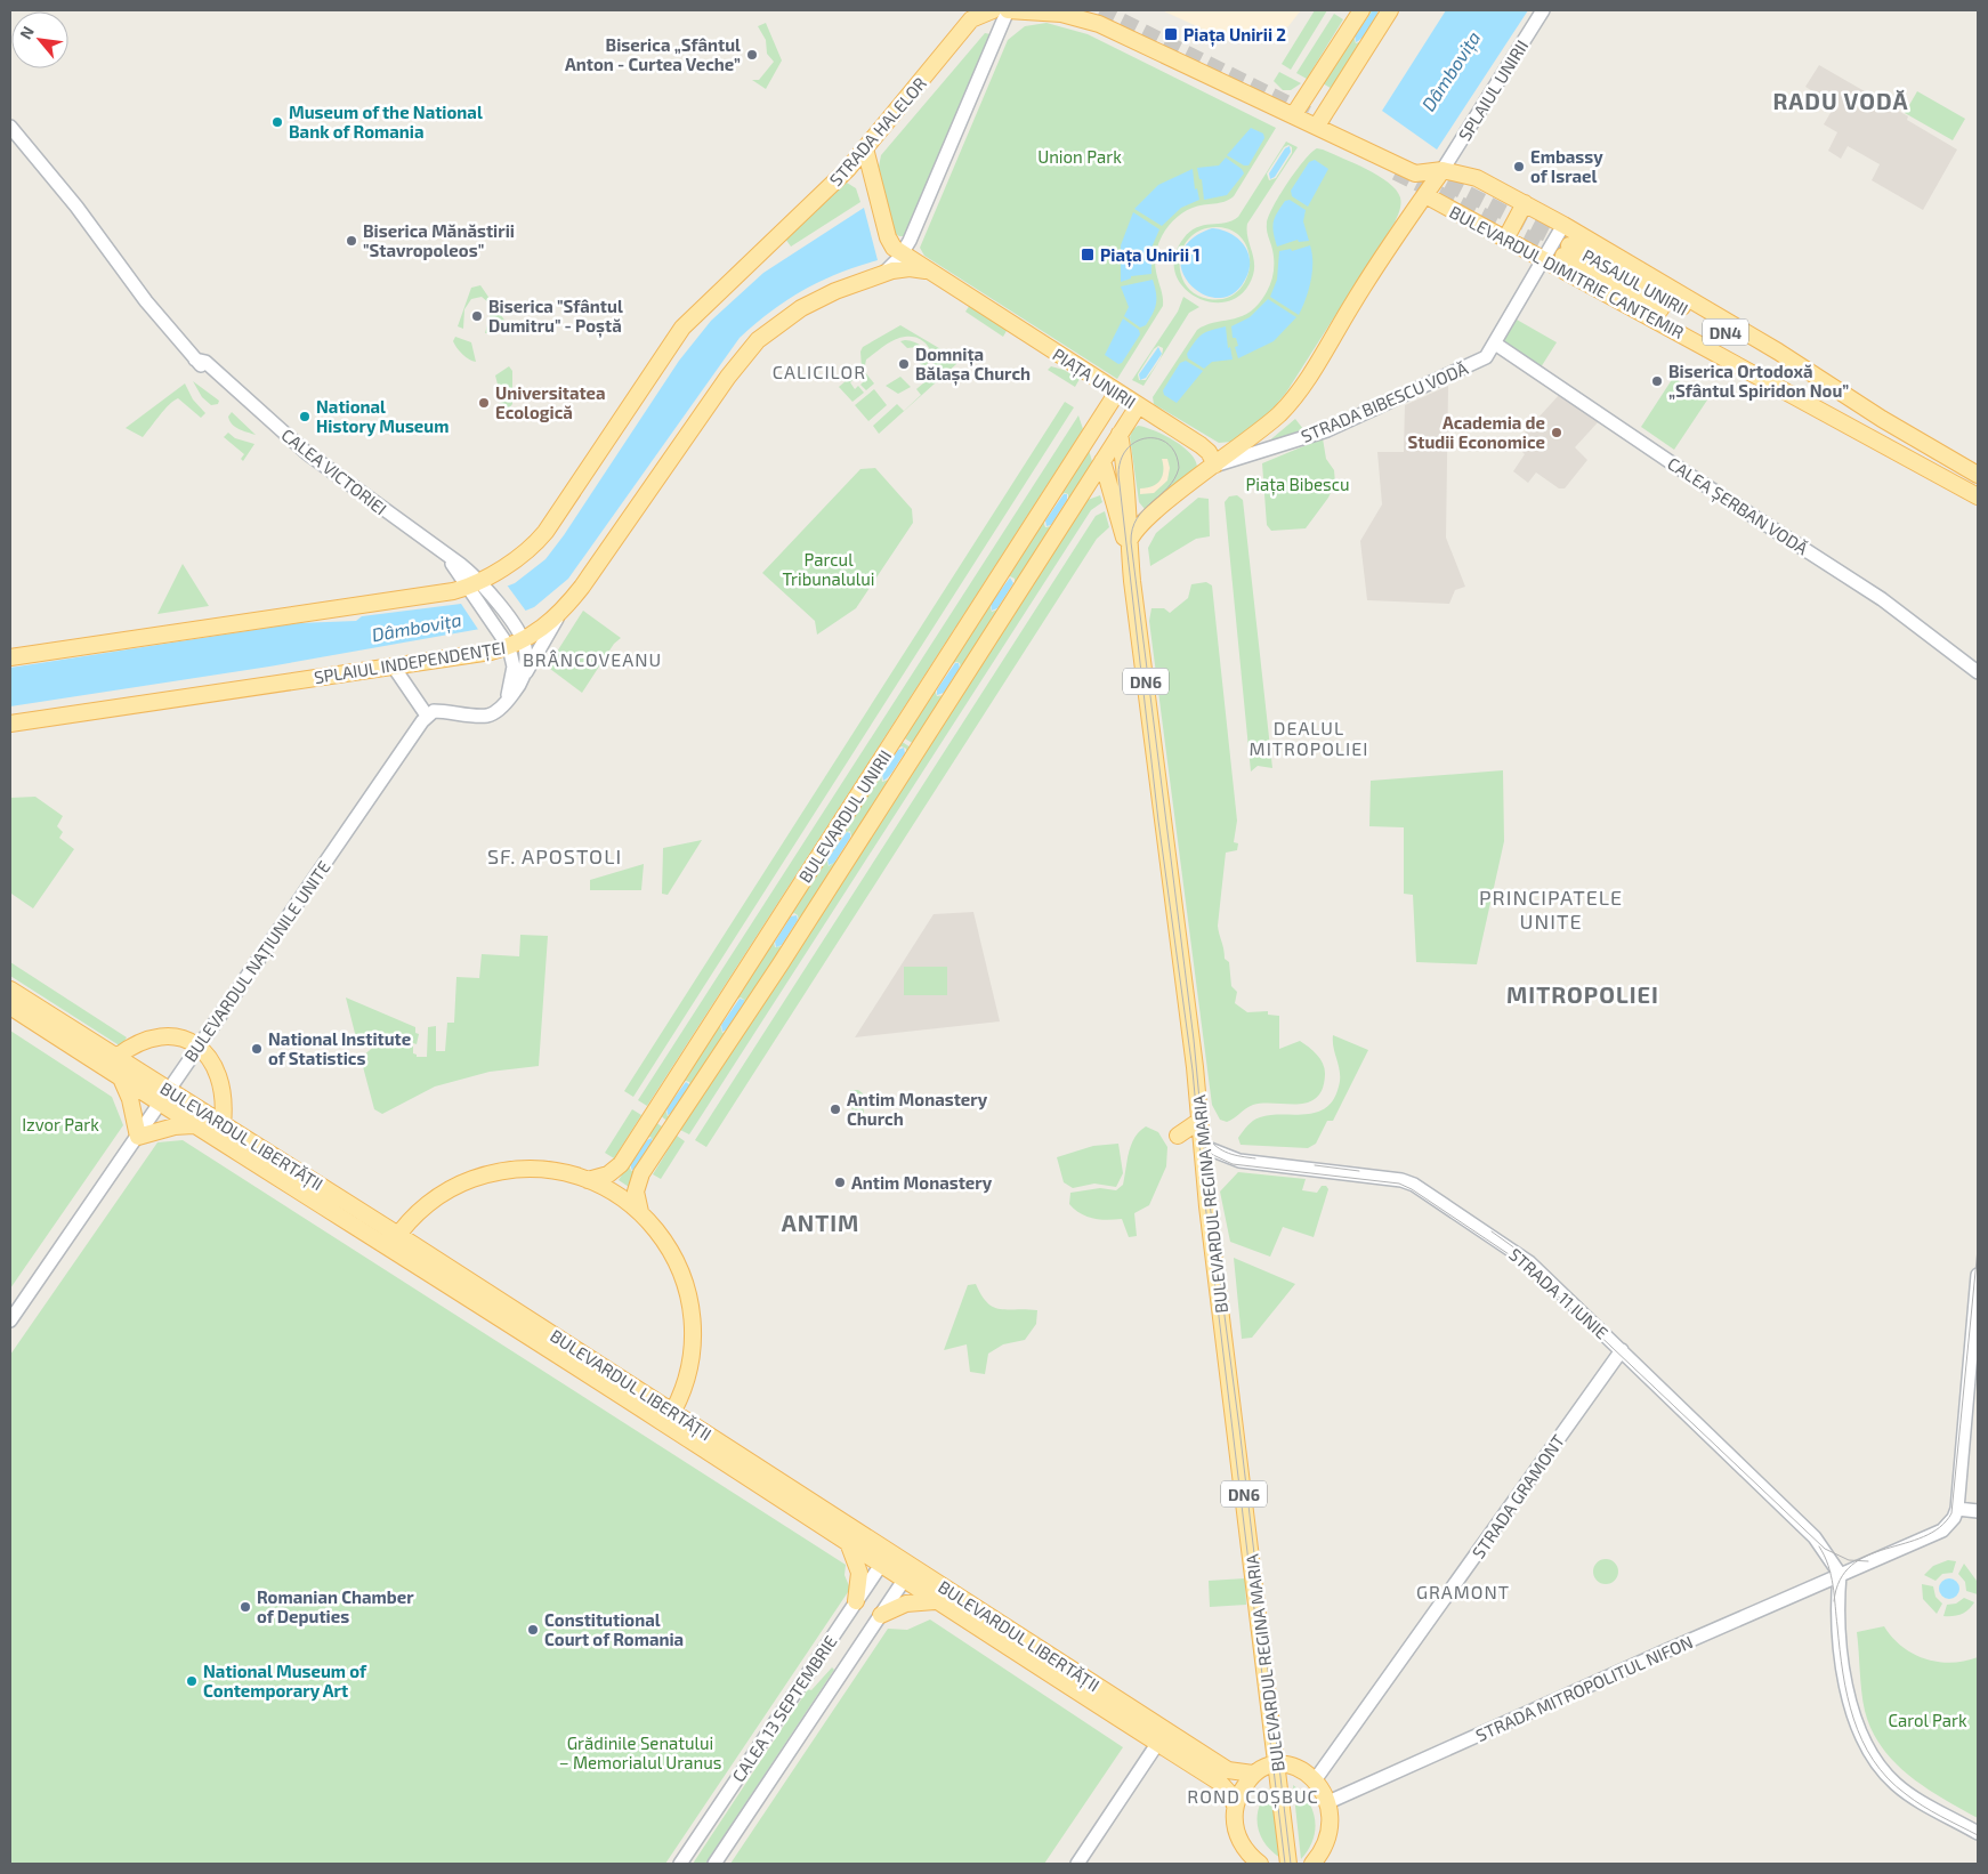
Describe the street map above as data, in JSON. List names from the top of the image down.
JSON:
{
  "streets": {
    "main road": [
      "SPLAIUL UNIRII",
      "STRADA HALELOR",
      "BULEVARDUL DIMITRIE CANTEMIR",
      "PASAJUL UNIRII",
      "DN4",
      "PIAȚA UNIRII",
      "STRADA BIBESCU VODĂ",
      "CALEA VICTORIEI",
      "CALEA ȘERBAN VODĂ",
      "SPLAIUL INDEPENDENȚEI",
      "DN6",
      "BULEVARDUL UNIRII",
      "BULEVARDUL NAȚIUNILE UNITE",
      "BULEVARDUL LIBERTĂȚII",
      "BULEVARDUL REGINA MARIA",
      "STRADA 11 IUNIE",
      "STRADA GRAMONT",
      "STRADA MITROPOLITUL NIFON",
      "CALEA 13 SEPTEMBRIE"
    ]
  },
  "crossings": [
    ["SPLAIUL UNIRII", "BULEVARDUL DIMITRIE CANTEMIR"],
    ["STRADA HALELOR", "PIAȚA UNIRII"],
    ["STRADA HALELOR", "CALEA VICTORIEI"],
    ["BULEVARDUL DIMITRIE CANTEMIR", "PASAJUL UNIRII"],
    ["BULEVARDUL DIMITRIE CANTEMIR", "STRADA BIBESCU VODĂ"],
    ["PIAȚA UNIRII", "STRADA BIBESCU VODĂ"],
    ["PIAȚA UNIRII", "SPLAIUL INDEPENDENȚEI"],
    ["PIAȚA UNIRII", "BULEVARDUL UNIRII"],
    ["STRADA BIBESCU VODĂ", "CALEA ȘERBAN VODĂ"],
    ["STRADA BIBESCU VODĂ", "DN6"],
    ["STRADA BIBESCU VODĂ", "BULEVARDUL REGINA MARIA"],
    ["DN6", "BULEVARDUL UNIRII"],
    ["DN6", "BULEVARDUL REGINA MARIA"],
    ["BULEVARDUL NAȚIUNILE UNITE", "BULEVARDUL LIBERTĂȚII"],
    ["BULEVARDUL LIBERTĂȚII", "CALEA 13 SEPTEMBRIE"],
    ["BULEVARDUL REGINA MARIA", "STRADA 11 IUNIE"],
    ["STRADA 11 IUNIE", "STRADA GRAMONT"],
    ["STRADA 11 IUNIE", "STRADA MITROPOLITUL NIFON"]
  ],
  "districts": [
    "RADU VODĂ",
    "CALICILOR",
    "BRÂNCOVEANU",
    "DEALUL MITROPOLIEI",
    "SF. APOSTOLI",
    "PRINCIPATELE UNITE",
    "MITROPOLIEI",
    "ANTIM",
    "GRAMONT",
    "ROND COȘBUC"
  ],
  "water": ["Dâmbovița"],
  "parks": [
    "Union Park",
    "Piața Bibescu",
    "Parcul Tribunalului",
    "Izvor Park",
    "Carol Park",
    "Grădinile Senatului – Memorialul Uranus"
  ],
  "places": {
    "transit": ["Piața Unirii 2", "Piața Unirii 1"],
    "other": [
      "Biserica „Sfântul Anton - Curtea Veche”",
      "Museum of the National Bank of Romania",
      "Embassy of Israel",
      "Biserica Mănăstirii \"Stavropoleos\"",
      "Biserica \"Sfântul Dumitru\" - Poștă",
      "Domnița Bălașa Church",
      "Biserica Ortodoxă „Sfântul Spiridon Nou”",
      "Universitatea Ecologică",
      "National History Museum",
      "Academia de Studii Economice",
      "National Institute of Statistics",
      "Antim Monastery Church",
      "Antim Monastery",
      "Romanian Chamber of Deputies",
      "Constitutional Court of Romania",
      "National Museum of Contemporary Art"
    ]
  },
  "north": "top left"
}
